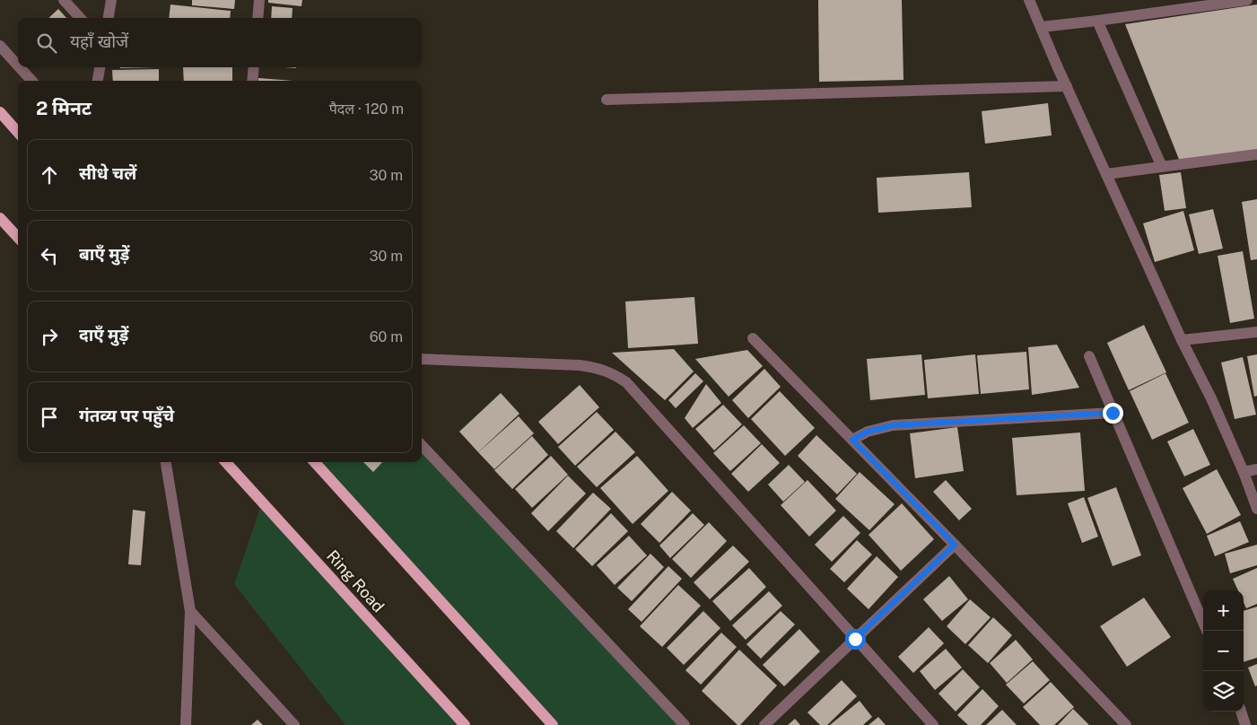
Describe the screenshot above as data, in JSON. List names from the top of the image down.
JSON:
{
  "streets": {
    "main road": ["Ring Road"]
  },
  "page": {
    "search": "यहाँ खोजें",
    "heading": ["2 मिनट", "पैदल · 120 m"],
    "list": [
      ["सीधे चलें", "30 m"],
      ["बाएँ मुड़ें", "30 m"],
      ["दाएँ मुड़ें", "60 m"],
      "गंतव्य पर पहुँचे"
    ],
    "map_buttons": ["+", "−"]
  }
}
